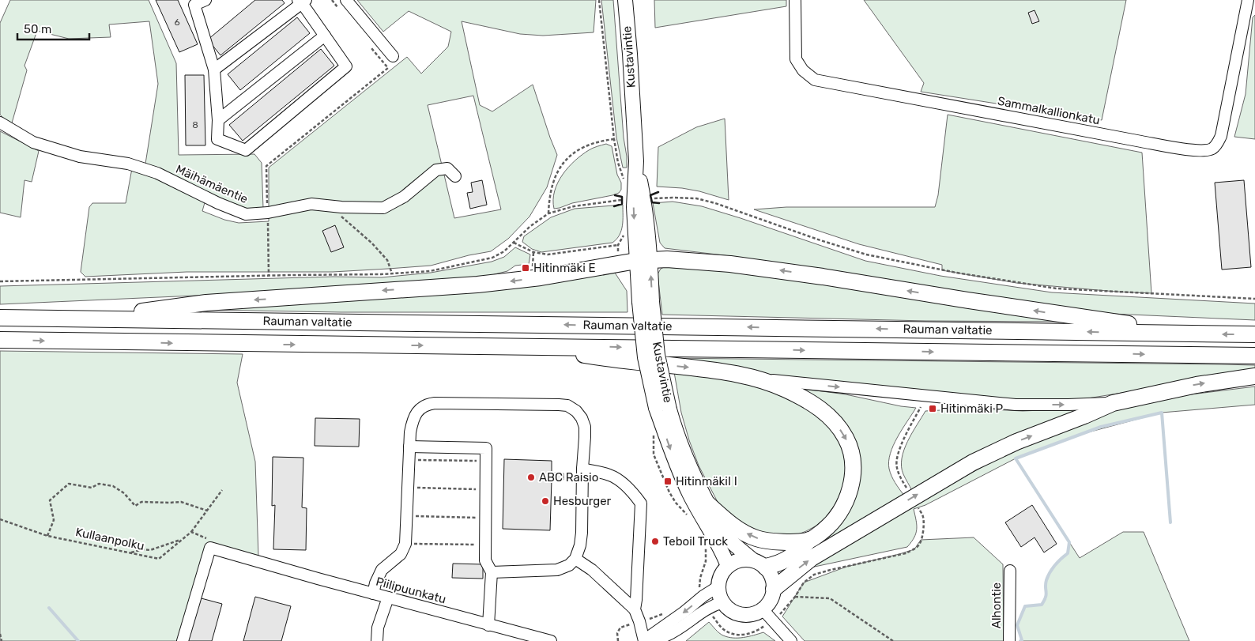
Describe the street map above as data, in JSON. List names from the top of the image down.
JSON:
{
  "streets": {
    "highway": ["Rauman valtatie"],
    "main road": ["Kustavintie"],
    "street": [
      "Sammalkallionkatu",
      "Mäihämäentie",
      "Piilipuunkatu",
      "Alhontie"
    ],
    "path": ["Kullaanpolku"]
  },
  "places": {
    "transit": ["Hitinmäki E", "Hitinmäki P", "HitinmäkiI I"],
    "other": ["ABC Raisio", "Hesburger", "Teboil Truck"]
  },
  "house_numbers": ["6", "8"],
  "scale_bar": "50 m"
}
